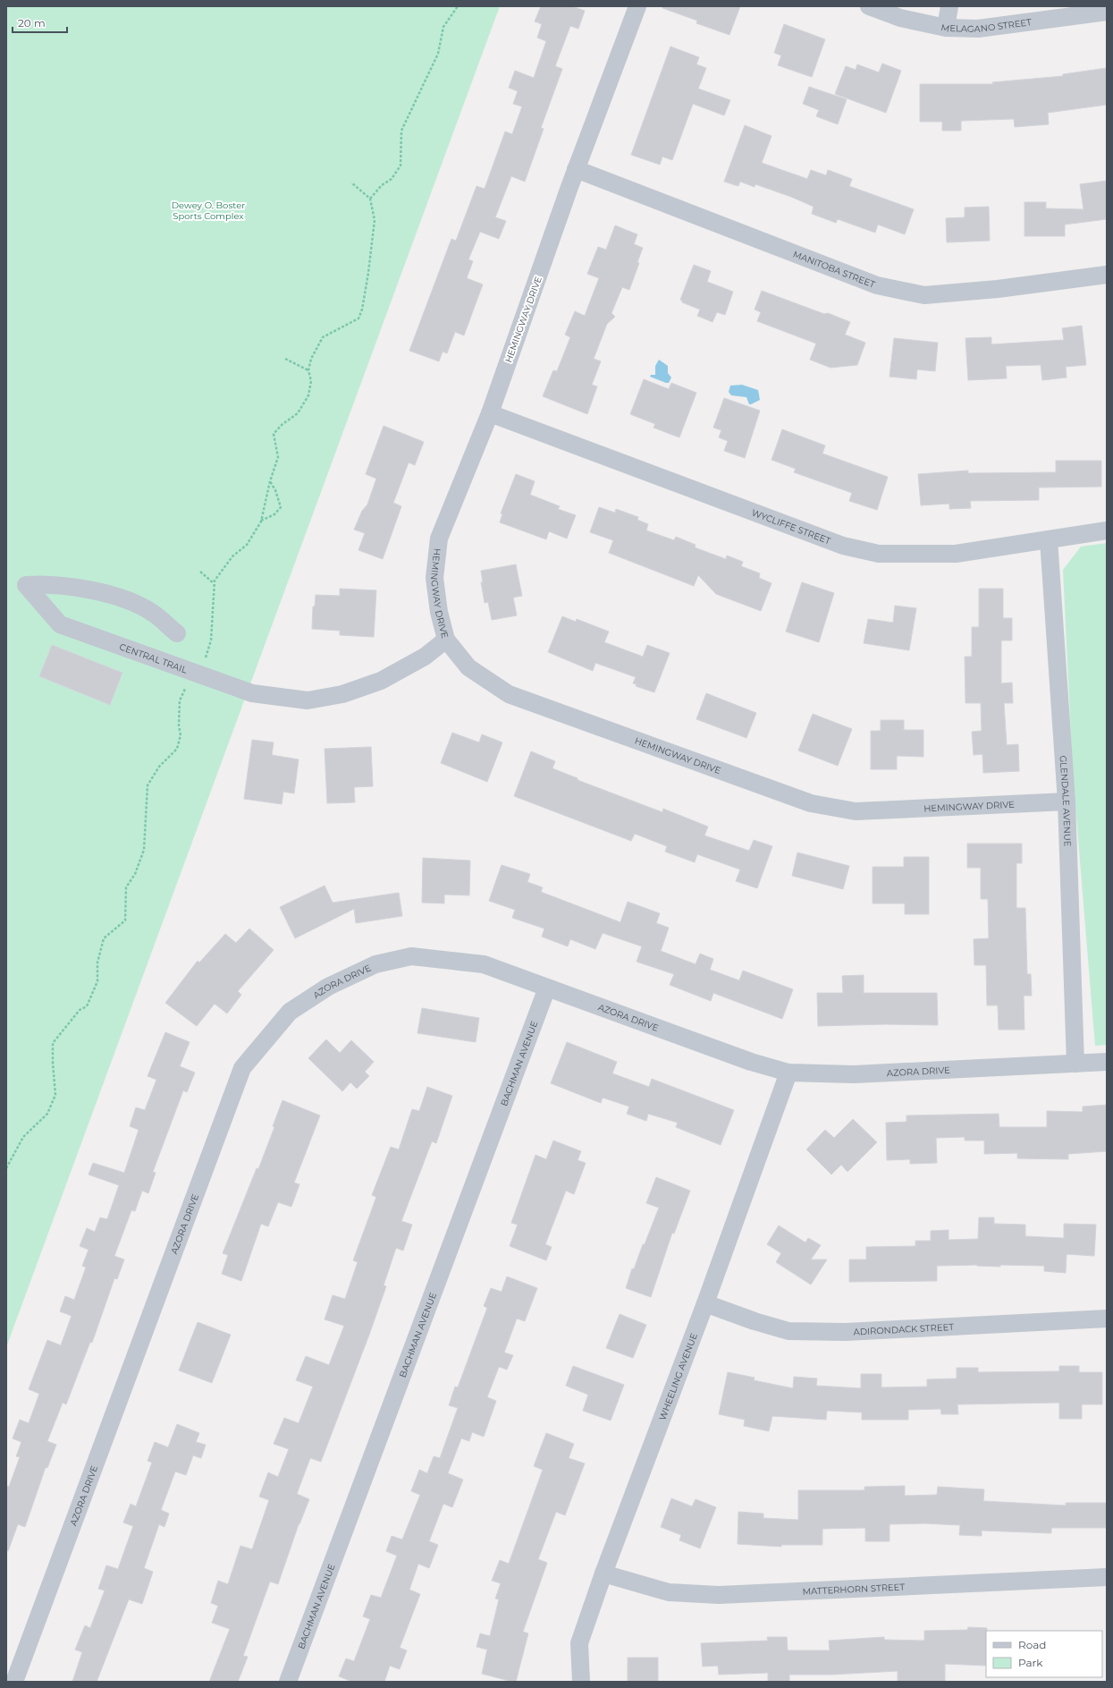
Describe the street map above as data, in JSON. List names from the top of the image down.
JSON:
{
  "streets": {
    "street": [
      "MELAGANO STREET",
      "MANITOBA STREET",
      "HEMINGWAY DRIVE",
      "WYCLIFFE STREET",
      "CENTRAL TRAIL",
      "GLENDALE AVENUE",
      "AZORA DRIVE",
      "BACHMAN AVENUE",
      "ADIRONDACK STREET",
      "WHEELING AVENUE",
      "MATTERHORN STREET"
    ]
  },
  "crossings": [
    ["MANITOBA STREET", "HEMINGWAY DRIVE"],
    ["HEMINGWAY DRIVE", "WYCLIFFE STREET"],
    ["HEMINGWAY DRIVE", "CENTRAL TRAIL"],
    ["HEMINGWAY DRIVE", "GLENDALE AVENUE"],
    ["WYCLIFFE STREET", "GLENDALE AVENUE"],
    ["GLENDALE AVENUE", "AZORA DRIVE"],
    ["AZORA DRIVE", "BACHMAN AVENUE"],
    ["AZORA DRIVE", "WHEELING AVENUE"],
    ["ADIRONDACK STREET", "WHEELING AVENUE"],
    ["WHEELING AVENUE", "MATTERHORN STREET"]
  ],
  "parks": ["Dewey O. Boster Sports Complex"],
  "legend": ["Road", "Park"],
  "scale_bar": "20 m"
}
